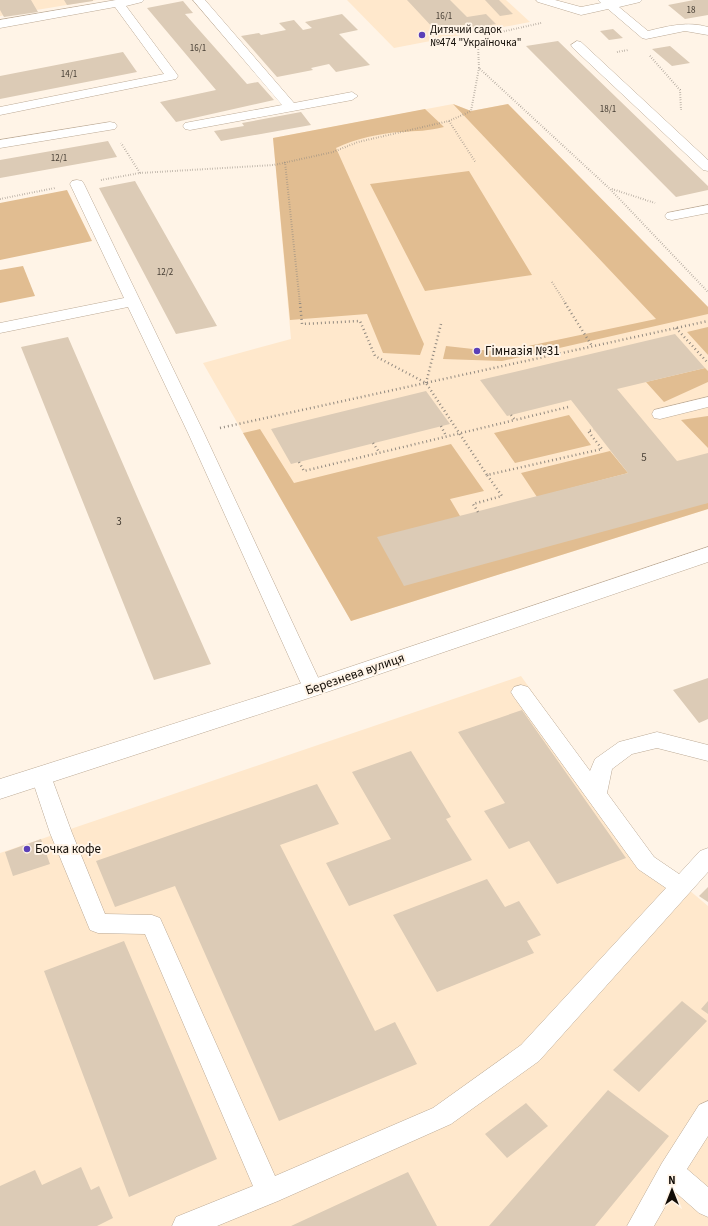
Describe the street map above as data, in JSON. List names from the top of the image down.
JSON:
{
  "streets": {
    "street": ["Березнева вулиця"]
  },
  "places": ["Дитячий садок №474 \"Україночка\"", "Гімназія №31", "Бочка кофе"],
  "house_numbers": [
    "18",
    "16/1",
    "16/1",
    "14/1",
    "18/1",
    "12/1",
    "12/2",
    "5",
    "3"
  ],
  "north": "top"
}
